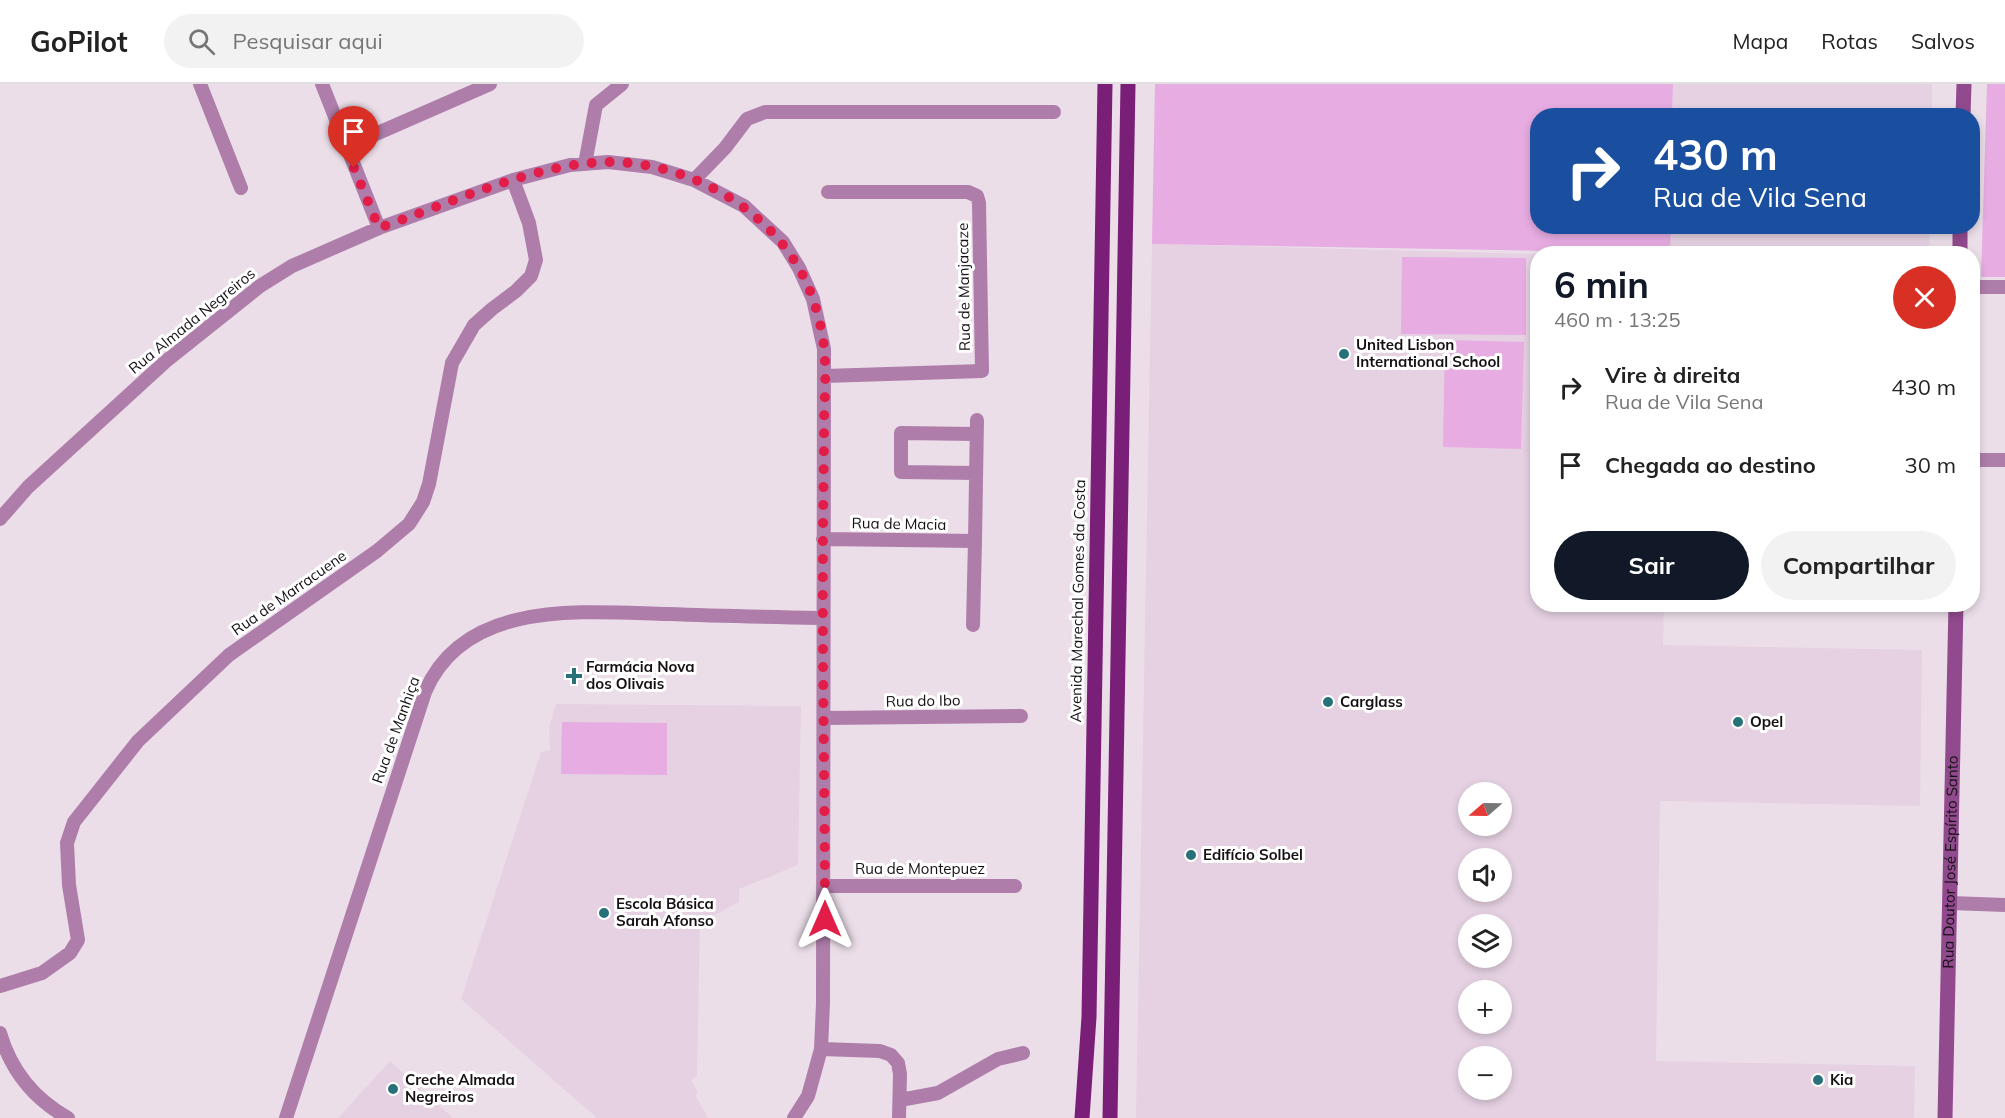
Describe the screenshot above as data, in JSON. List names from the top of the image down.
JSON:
{
  "streets": {
    "main road": ["Avenida Marechal Gomes da Costa"],
    "street": [
      "Rua de Manjacaze",
      "Rua Almada Negreiros",
      "Rua de Macia",
      "Rua de Marracuene",
      "Rua do Ibo",
      "Rua de Manhiça",
      "Rua Doutor José Espírito Santo",
      "Rua de Montepuez"
    ]
  },
  "crossings": [
    ["Rua de Manjacaze", "Rua Almada Negreiros"],
    ["Rua Almada Negreiros", "Rua de Macia"],
    ["Rua Almada Negreiros", "Rua de Marracuene"],
    ["Rua Almada Negreiros", "Rua do Ibo"],
    ["Rua Almada Negreiros", "Rua de Manhiça"],
    ["Rua Almada Negreiros", "Rua de Montepuez"]
  ],
  "places": {
    "other": [
      "United Lisbon International School",
      "Carglass",
      "Opel",
      "Edifício Solbel",
      "Escola Básica Sarah Afonso",
      "Kia",
      "Creche Almada Negreiros"
    ],
    "health": ["Farmácia Nova dos Olivais"]
  },
  "north": "left",
  "page": {
    "header": "GoPilot",
    "search": "Pesquisar aqui",
    "nav": ["Mapa", "Rotas", "Salvos"],
    "turn": ["430 m", "Rua de Vila Sena"],
    "heading": ["6 min", "460 m · 13:25"],
    "list": [
      {
        "name": "Vire à direita",
        "note": "Rua de Vila Sena",
        "value": "430 m"
      },
      {
        "name": "Chegada ao destino",
        "value": "30 m"
      }
    ],
    "buttons": ["Sair", "Compartilhar"],
    "map_buttons": ["+", "−"]
  }
}
